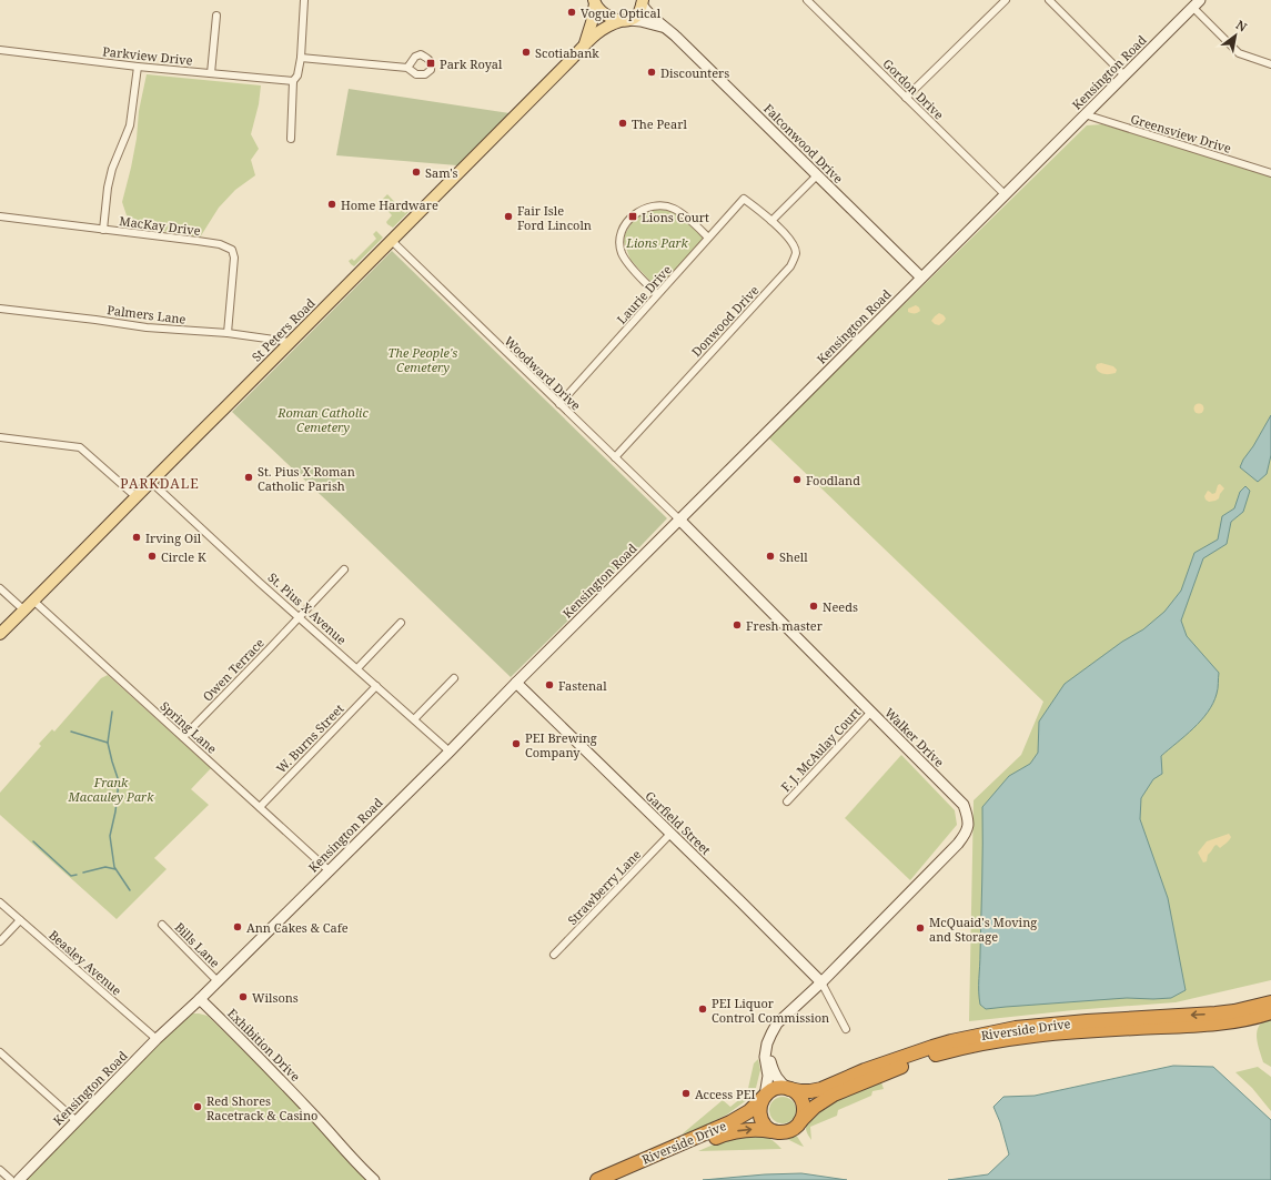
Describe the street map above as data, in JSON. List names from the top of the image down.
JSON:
{
  "streets": {
    "highway": ["Riverside Drive"],
    "main road": ["St Peters Road"],
    "street": [
      "Parkview Drive",
      "Kensington Road",
      "Gordon Drive",
      "Greensview Drive",
      "Falconwood Drive",
      "MacKay Drive",
      "Laurie Drive",
      "Palmers Lane",
      "Donwood Drive",
      "Woodward Drive",
      "St. Pius X Avenue",
      "Owen Terrace",
      "Spring Lane",
      "Walker Drive",
      "W. Burns Street",
      "F. J. McAulay Court",
      "Garfield Street",
      "Strawberry Lane",
      "Bills Lane",
      "Beasley Avenue",
      "Exhibition Drive"
    ]
  },
  "crossings": [
    ["Kensington Road", "Gordon Drive"],
    ["Kensington Road", "Greensview Drive"],
    ["Kensington Road", "Falconwood Drive"],
    ["Kensington Road", "Woodward Drive"],
    ["Kensington Road", "St. Pius X Avenue"],
    ["Kensington Road", "Spring Lane"],
    ["Kensington Road", "Walker Drive"],
    ["Kensington Road", "Garfield Street"],
    ["Kensington Road", "Bills Lane"],
    ["Kensington Road", "Beasley Avenue"],
    ["Kensington Road", "Exhibition Drive"],
    ["Falconwood Drive", "St Peters Road"],
    ["MacKay Drive", "Palmers Lane"],
    ["Laurie Drive", "Donwood Drive"],
    ["Laurie Drive", "Woodward Drive"],
    ["Palmers Lane", "St Peters Road"],
    ["Donwood Drive", "Woodward Drive"],
    ["St Peters Road", "Woodward Drive"],
    ["St Peters Road", "St. Pius X Avenue"],
    ["St Peters Road", "Spring Lane"],
    ["Woodward Drive", "Walker Drive"],
    ["St. Pius X Avenue", "Owen Terrace"],
    ["St. Pius X Avenue", "W. Burns Street"],
    ["Owen Terrace", "Spring Lane"],
    ["Spring Lane", "W. Burns Street"],
    ["Walker Drive", "F. J. McAulay Court"],
    ["Walker Drive", "Garfield Street"],
    ["Garfield Street", "Strawberry Lane"]
  ],
  "districts": ["PARKDALE"],
  "parks": [
    "Lions Park",
    "The People's Cemetery",
    "Roman Catholic Cemetery",
    "Frank Macauley Park"
  ],
  "places": {
    "other": [
      "Vogue Optical",
      "Scotiabank",
      "Discounters",
      "The Pearl",
      "Sam's",
      "Home Hardware",
      "Fair Isle Ford Lincoln",
      "St. Pius X Roman Catholic Parish",
      "Foodland",
      "Irving Oil",
      "Circle K",
      "Shell",
      "Needs",
      "Fresh master",
      "Fastenal",
      "PEI Brewing Company",
      "Ann Cakes & Cafe",
      "McQuaid's Moving and Storage",
      "Wilsons",
      "PEI Liquor Control Commission",
      "Access PEI",
      "Red Shores Racetrack & Casino"
    ],
    "transit": ["Park Royal", "Lions Court"]
  },
  "north": "top right"
}
